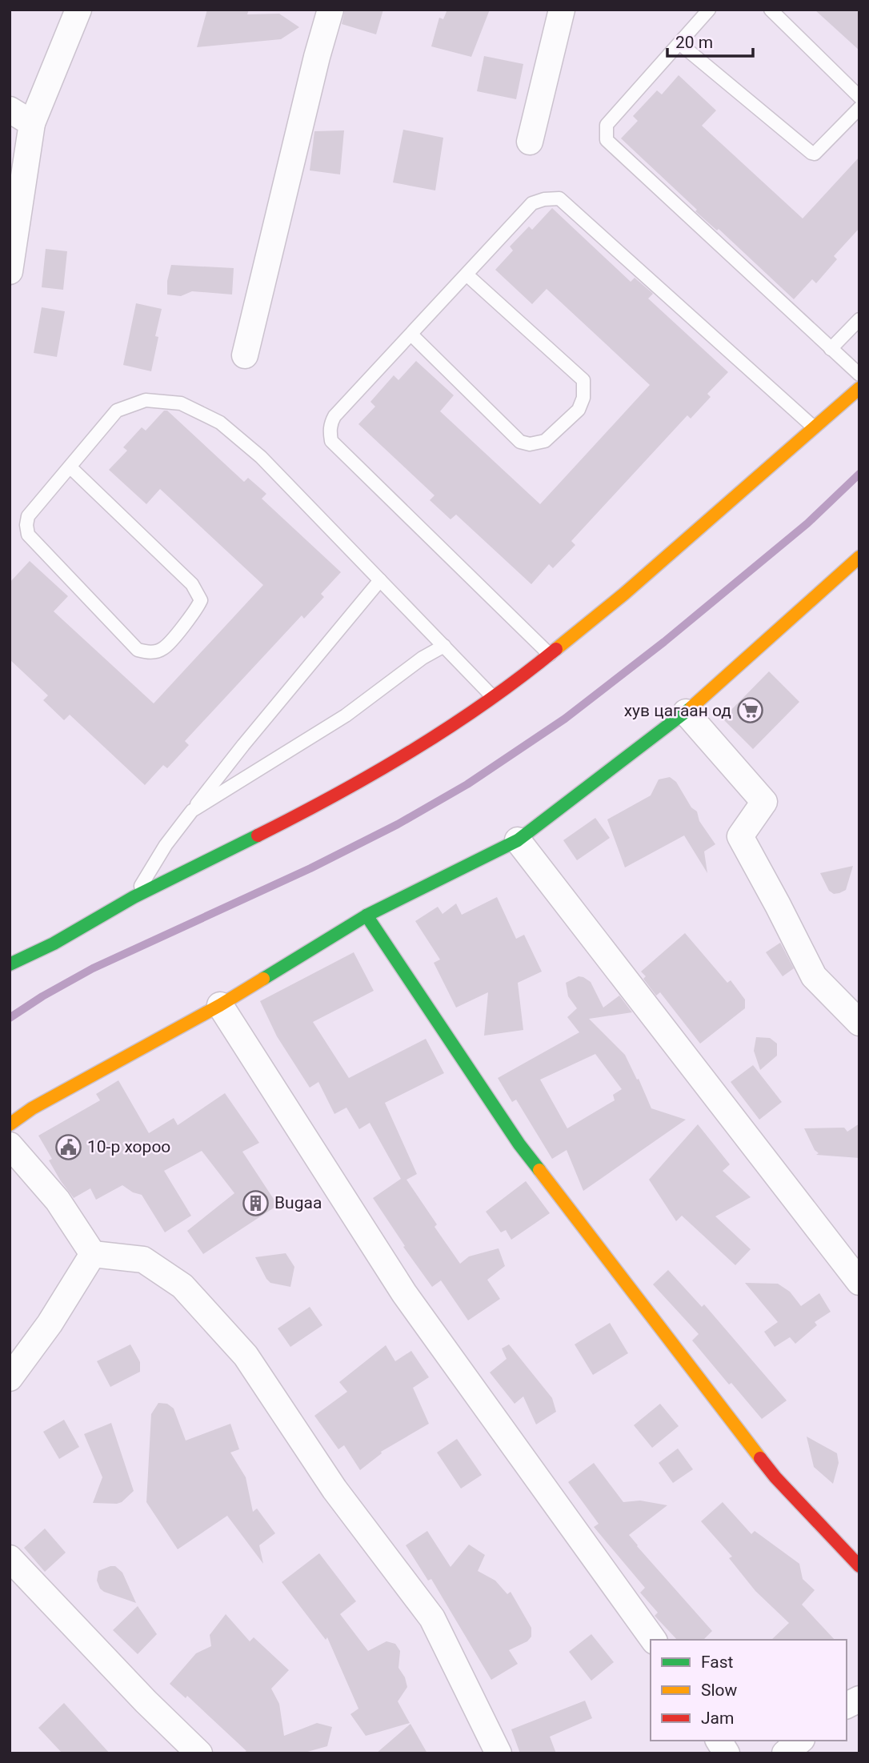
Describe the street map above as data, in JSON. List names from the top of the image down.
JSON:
{
  "places": {
    "supermarket": ["хув цагаан од"],
    "public building": ["10-р хороо"],
    "building": ["Bugaa"]
  },
  "legend": ["Fast", "Slow", "Jam"],
  "scale_bar": "20 m"
}
